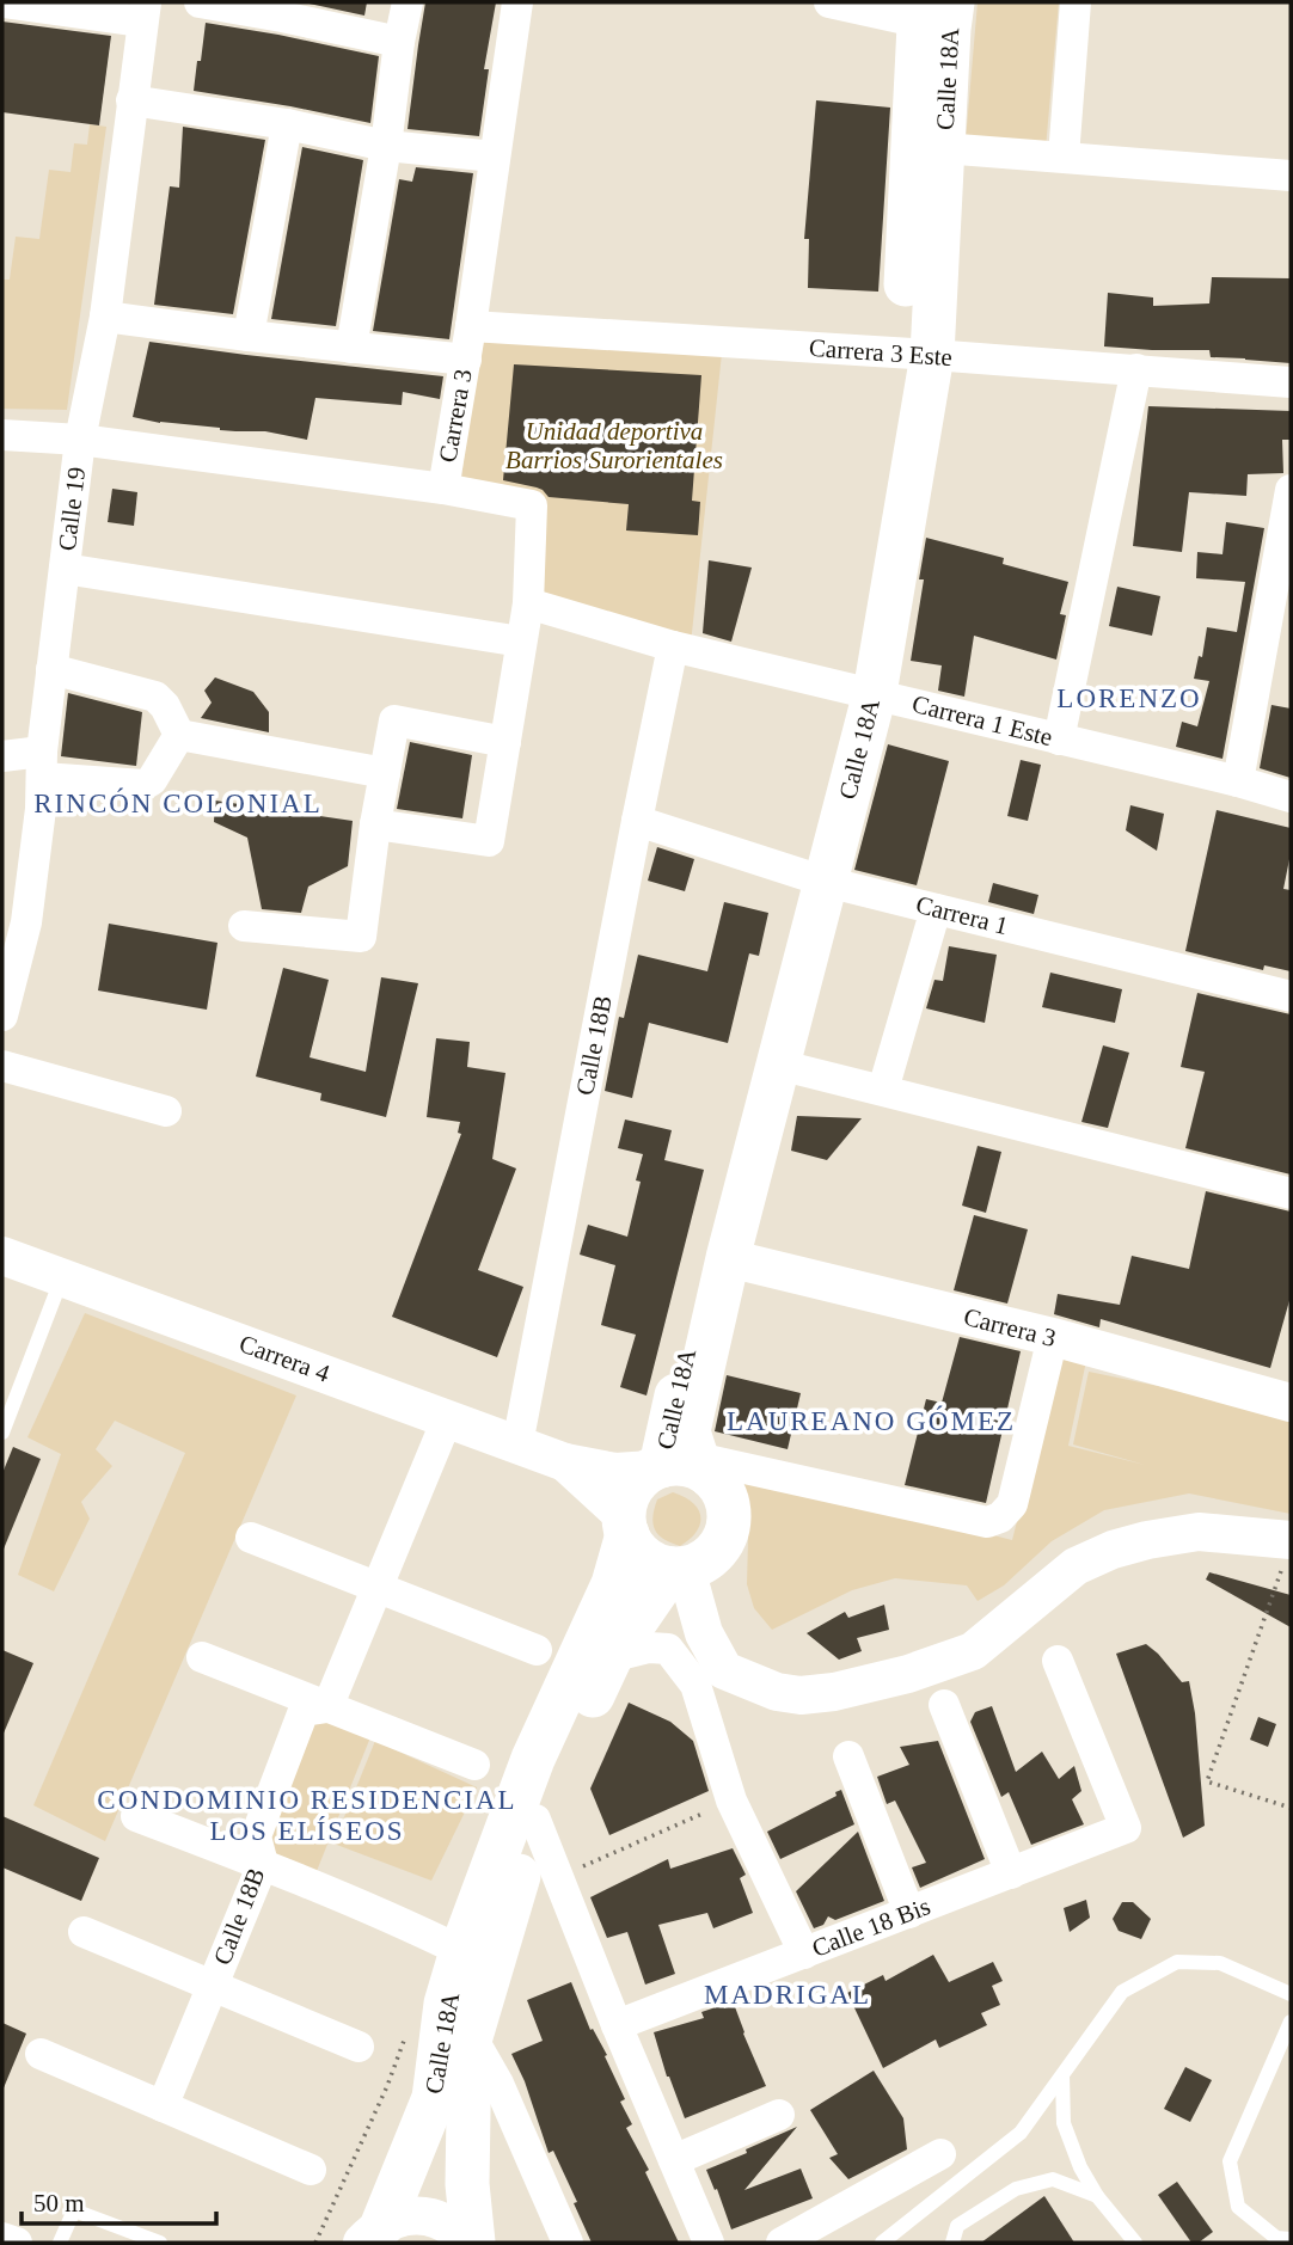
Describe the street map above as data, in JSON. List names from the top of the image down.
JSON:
{
  "streets": {
    "main road": ["Calle 18A"],
    "street": [
      "Carrera 3 Este",
      "Carrera 3",
      "Calle 19",
      "Carrera 1 Este",
      "Carrera 1",
      "Calle 18B",
      "Carrera 4",
      "Calle 18 Bis"
    ]
  },
  "crossings": [
    ["Calle 18A", "Carrera 3 Este"],
    ["Calle 18A", "Carrera 3"],
    ["Calle 18A", "Carrera 1 Este"],
    ["Calle 18A", "Carrera 1"],
    ["Calle 18A", "Carrera 4"],
    ["Carrera 3 Este", "Carrera 3"],
    ["Carrera 3", "Calle 19"],
    ["Carrera 3", "Carrera 4"],
    ["Carrera 1 Este", "Calle 18B"],
    ["Carrera 1", "Calle 18B"],
    ["Calle 18B", "Carrera 4"]
  ],
  "districts": [
    "LORENZO",
    "RINCÓN COLONIAL",
    "LAUREANO GÓMEZ",
    "CONDOMINIO RESIDENCIAL LOS ELÍSEOS",
    "MADRIGAL"
  ],
  "parks": ["Unidad deportiva Barrios Surorientales"],
  "scale_bar": "50 m"
}
